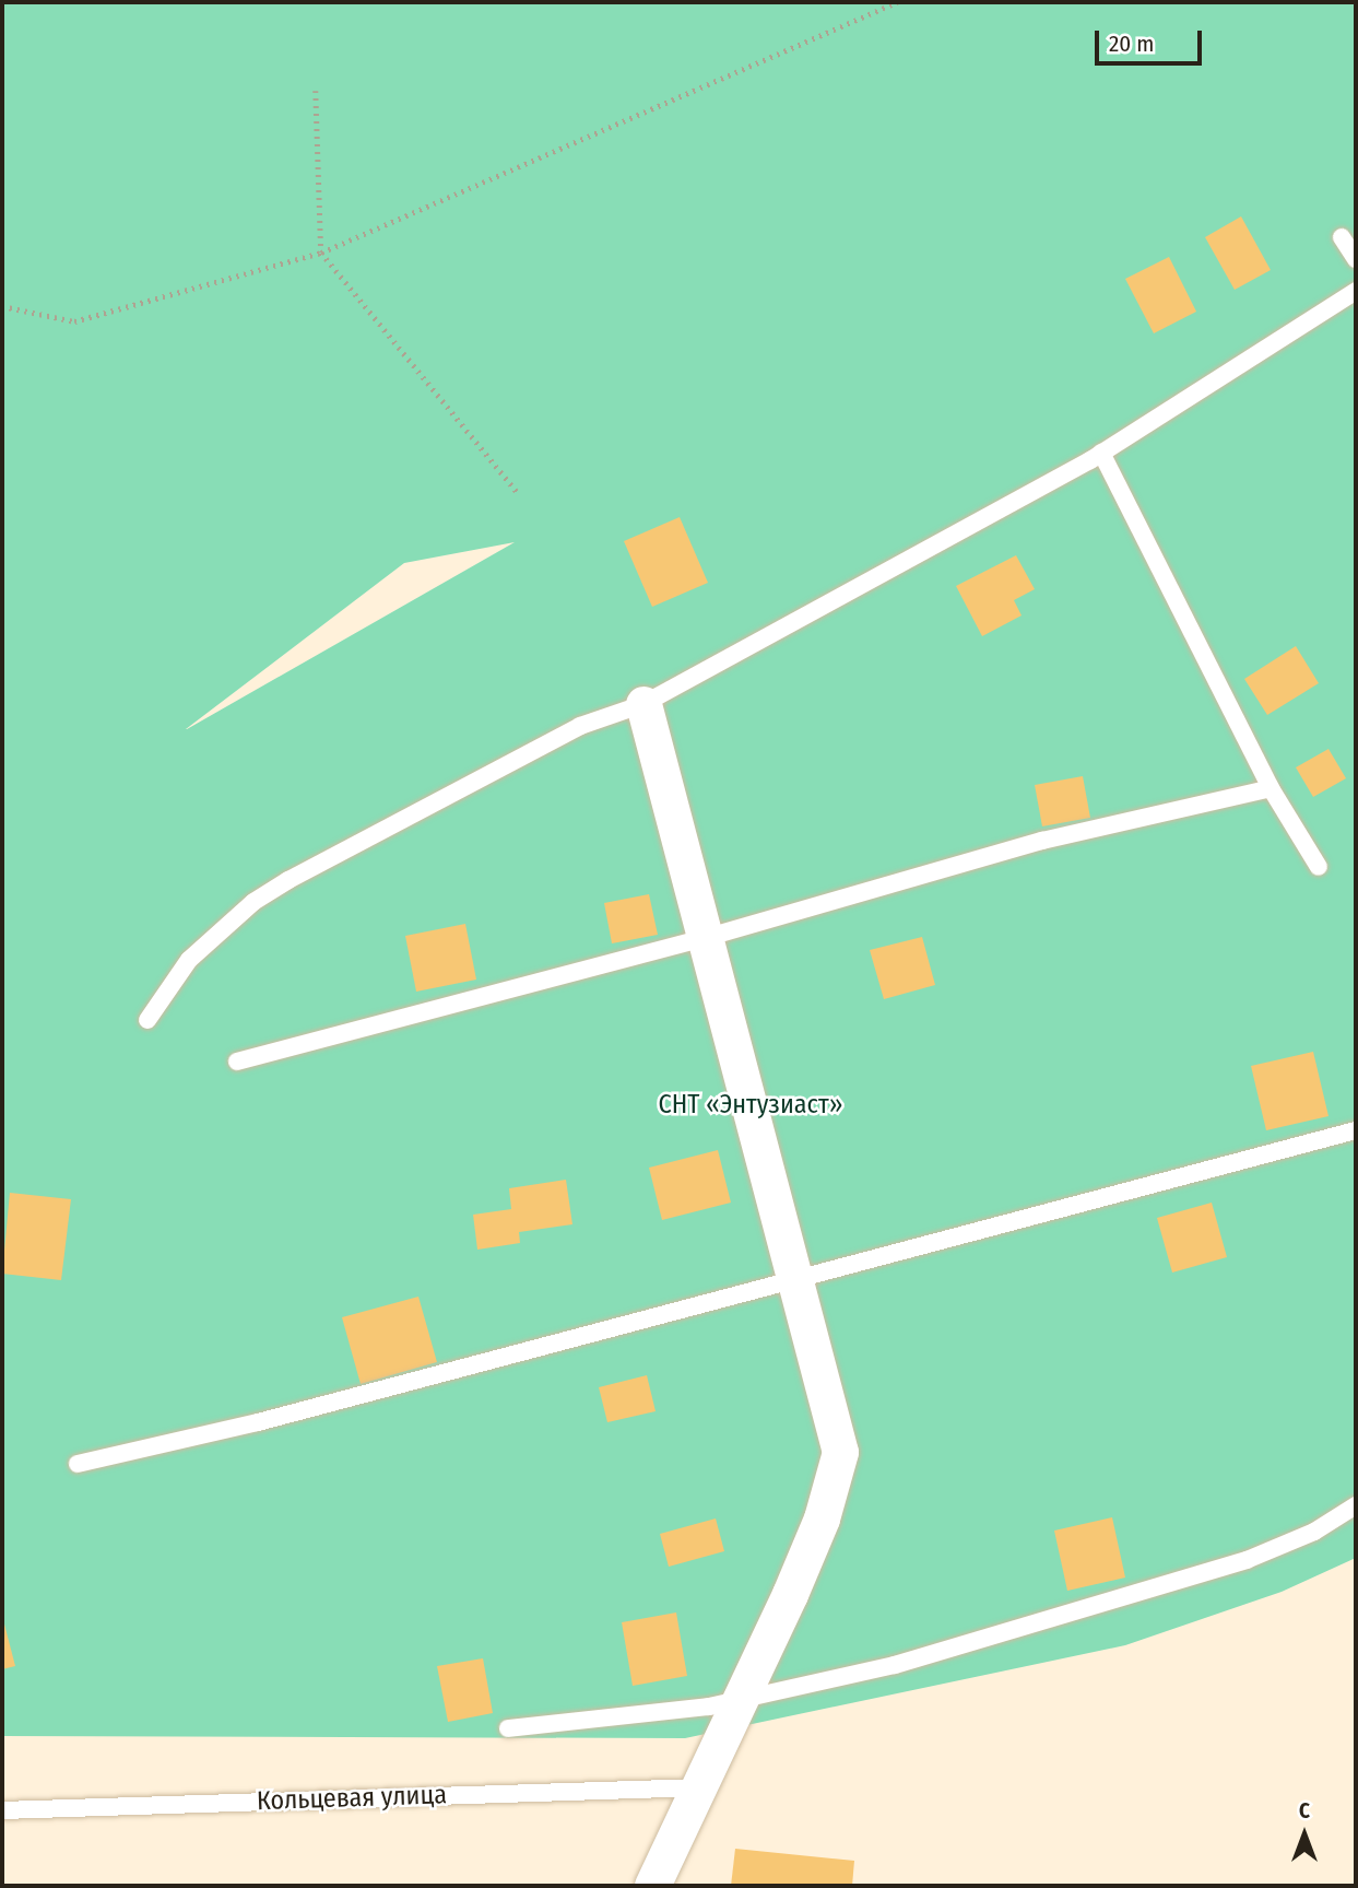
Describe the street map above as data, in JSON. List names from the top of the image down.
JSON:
{
  "streets": {
    "lane": ["Кольцевая улица"]
  },
  "parks": ["СНТ «Энтузиаст»"],
  "scale_bar": "20 m",
  "north": "top"
}
